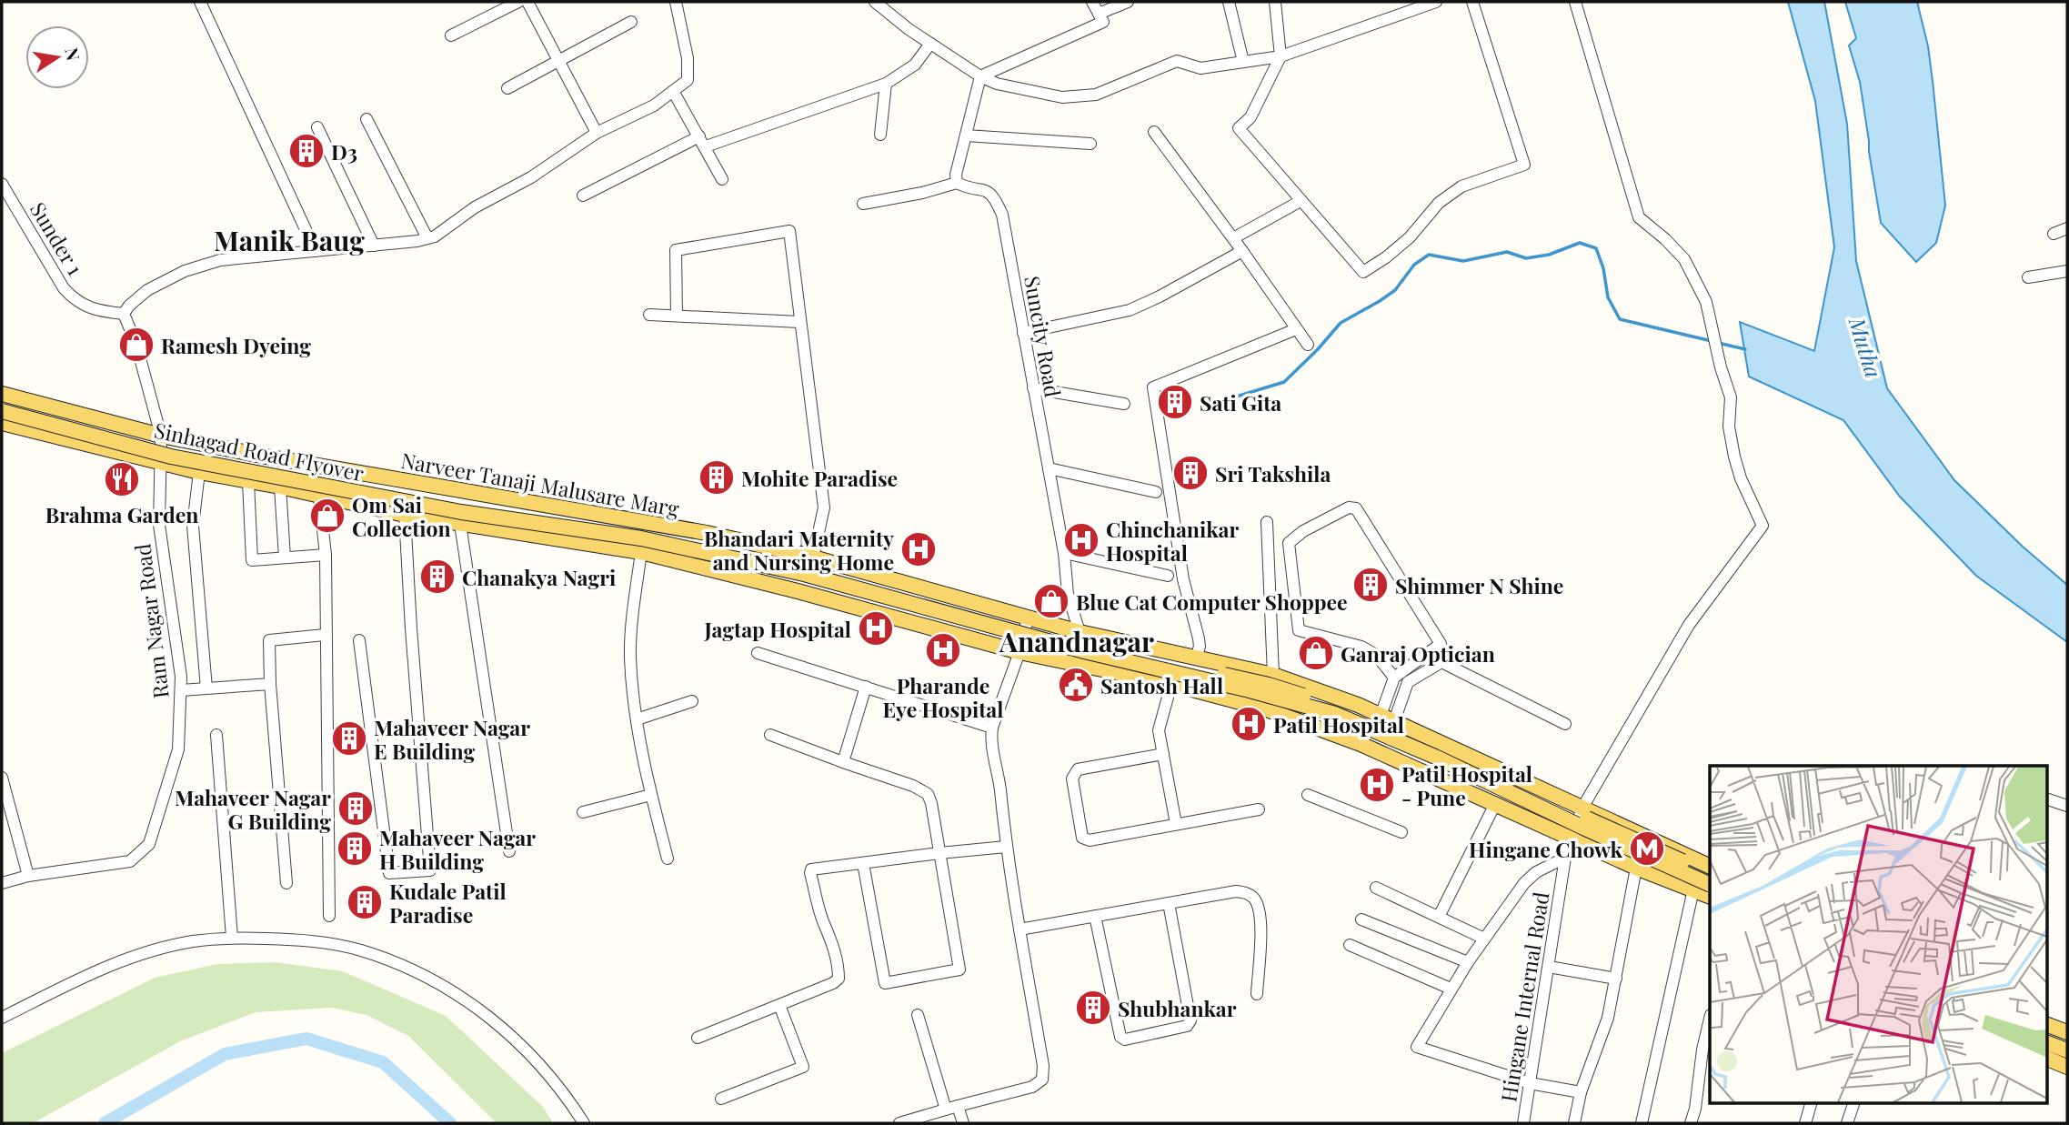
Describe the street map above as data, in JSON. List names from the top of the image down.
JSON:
{
  "streets": {
    "main road": ["Sinhagad Road Flyover", "Narveer Tanaji Malusare Marg"],
    "street": [
      "Sunder 1",
      "Suncity Road",
      "Ram Nagar Road",
      "Hingane Internal Road"
    ]
  },
  "crossings": [
    ["Sunder 1", "Ram Nagar Road"],
    ["Suncity Road", "Narveer Tanaji Malusare Marg"],
    ["Narveer Tanaji Malusare Marg", "Ram Nagar Road"],
    ["Narveer Tanaji Malusare Marg", "Hingane Internal Road"]
  ],
  "districts": ["Manik Baug", "Anandnagar"],
  "water": ["Mutha"],
  "places": {
    "building": [
      "D3",
      "Sati Gita",
      "Sri Takshila",
      "Mohite Paradise",
      "Chanakya Nagri",
      "Shimmer N Shine",
      "Mahaveer Nagar E Building",
      "Mahaveer Nagar G Building",
      "Mahaveer Nagar H Building",
      "Kudale Patil Paradise",
      "Shubhankar"
    ],
    "shop": [
      "Ramesh Dyeing",
      "Om Sai Collection",
      "Blue Cat Computer Shoppee",
      "Ganraj Optician"
    ],
    "restaurant": ["Brahma Garden"],
    "hospital": [
      "Chinchanikar Hospital",
      "Bhandari Maternity and Nursing Home",
      "Jagtap Hospital",
      "Pharande Eye Hospital",
      "Patil Hospital",
      "Patil Hospital - Pune"
    ],
    "public building": ["Santosh Hall"],
    "metro station": ["Hingane Chowk"]
  },
  "north": "right"
}
